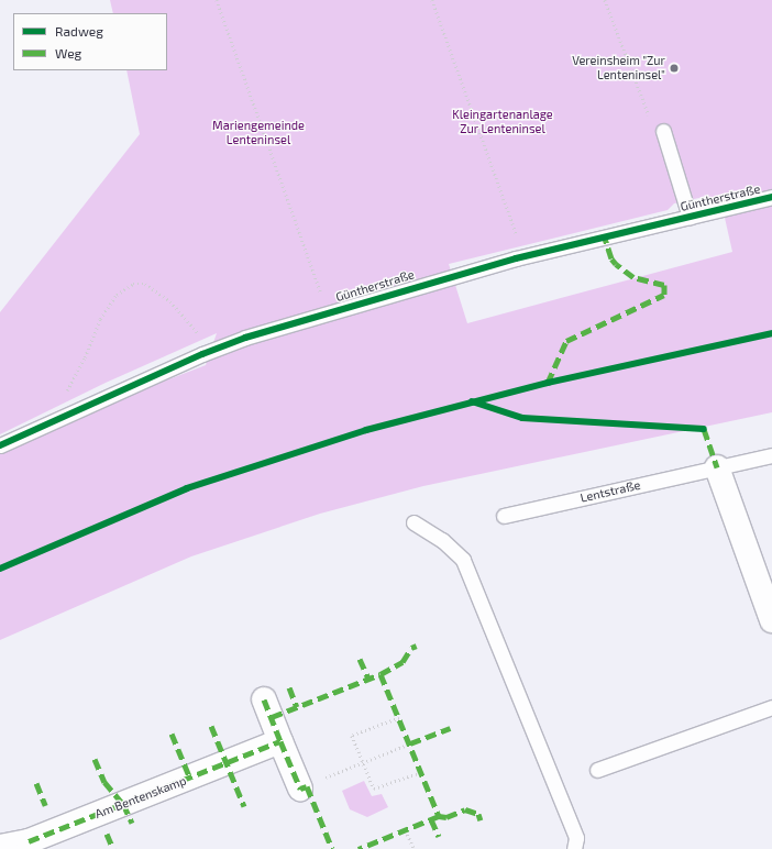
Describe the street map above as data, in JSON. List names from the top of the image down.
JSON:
{
  "streets": {
    "street": ["Am Bentenskamp"],
    "lane": ["Güntherstraße", "Lentstraße"]
  },
  "parks": ["Kleingartenanlage Zur Lenteninsel", "Mariengemeinde Lenteninsel"],
  "places": ["Vereinsheim \"Zur Lenteninsel\""],
  "legend": ["Radweg", "Weg"]
}
